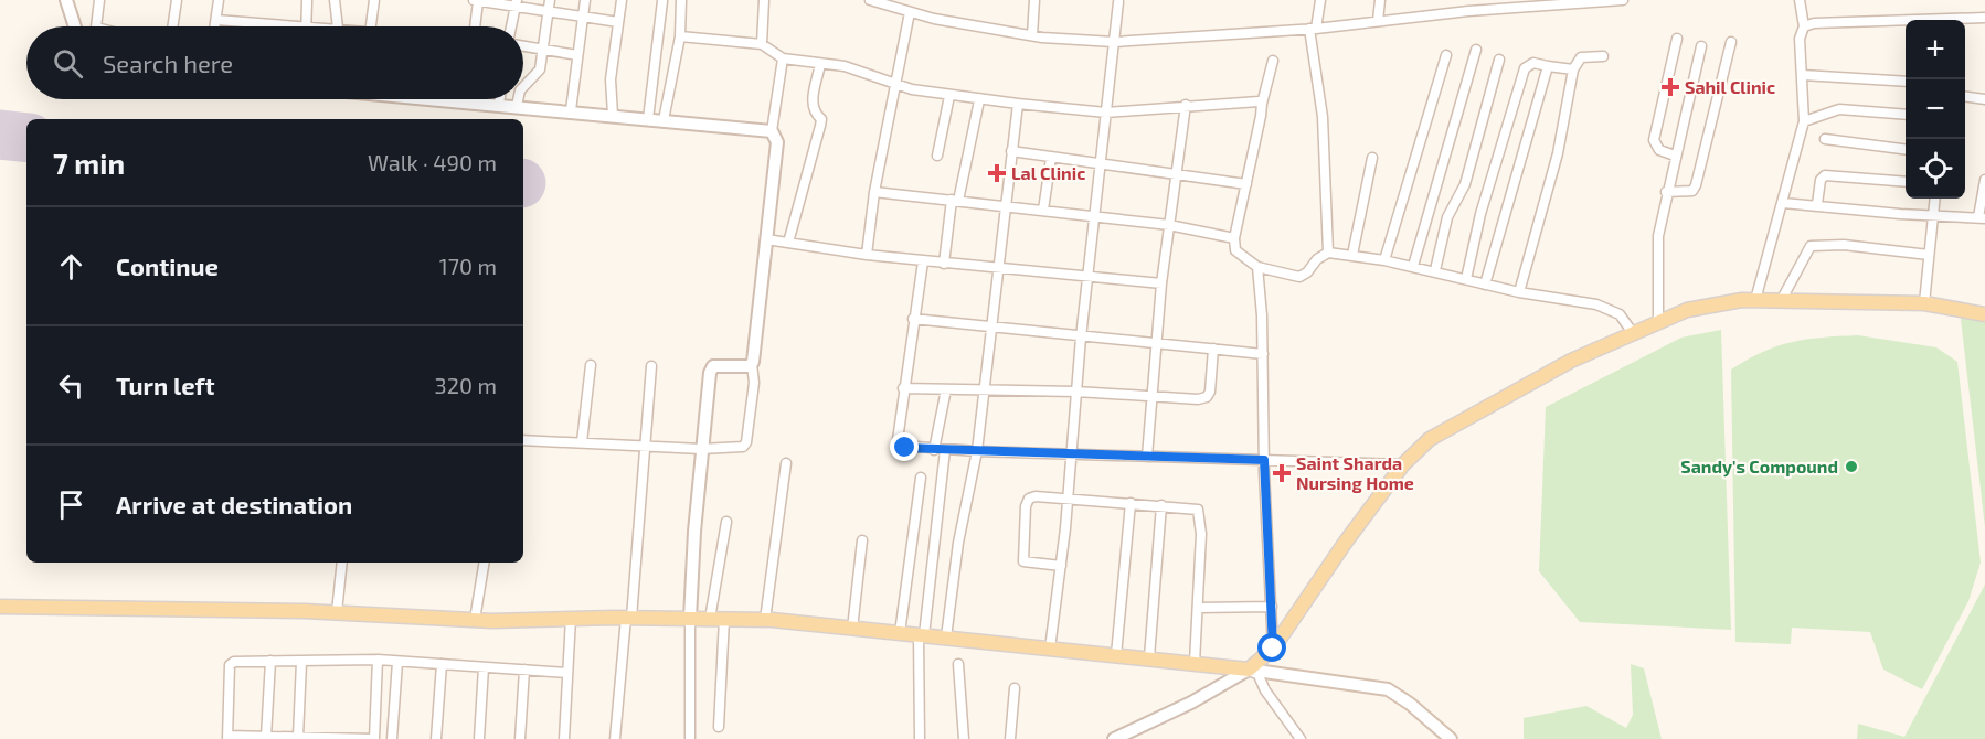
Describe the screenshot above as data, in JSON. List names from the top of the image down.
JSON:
{
  "places": {
    "health": ["Sahil Clinic", "Lal Clinic", "Saint Sharda Nursing Home"],
    "other": ["Sandy's Compound"]
  },
  "page": {
    "map_buttons": ["+", "−"],
    "search": "Search here",
    "heading": ["7 min", "Walk · 490 m"],
    "list": [
      ["Continue", "170 m"],
      ["Turn left", "320 m"],
      "Arrive at destination"
    ]
  }
}
